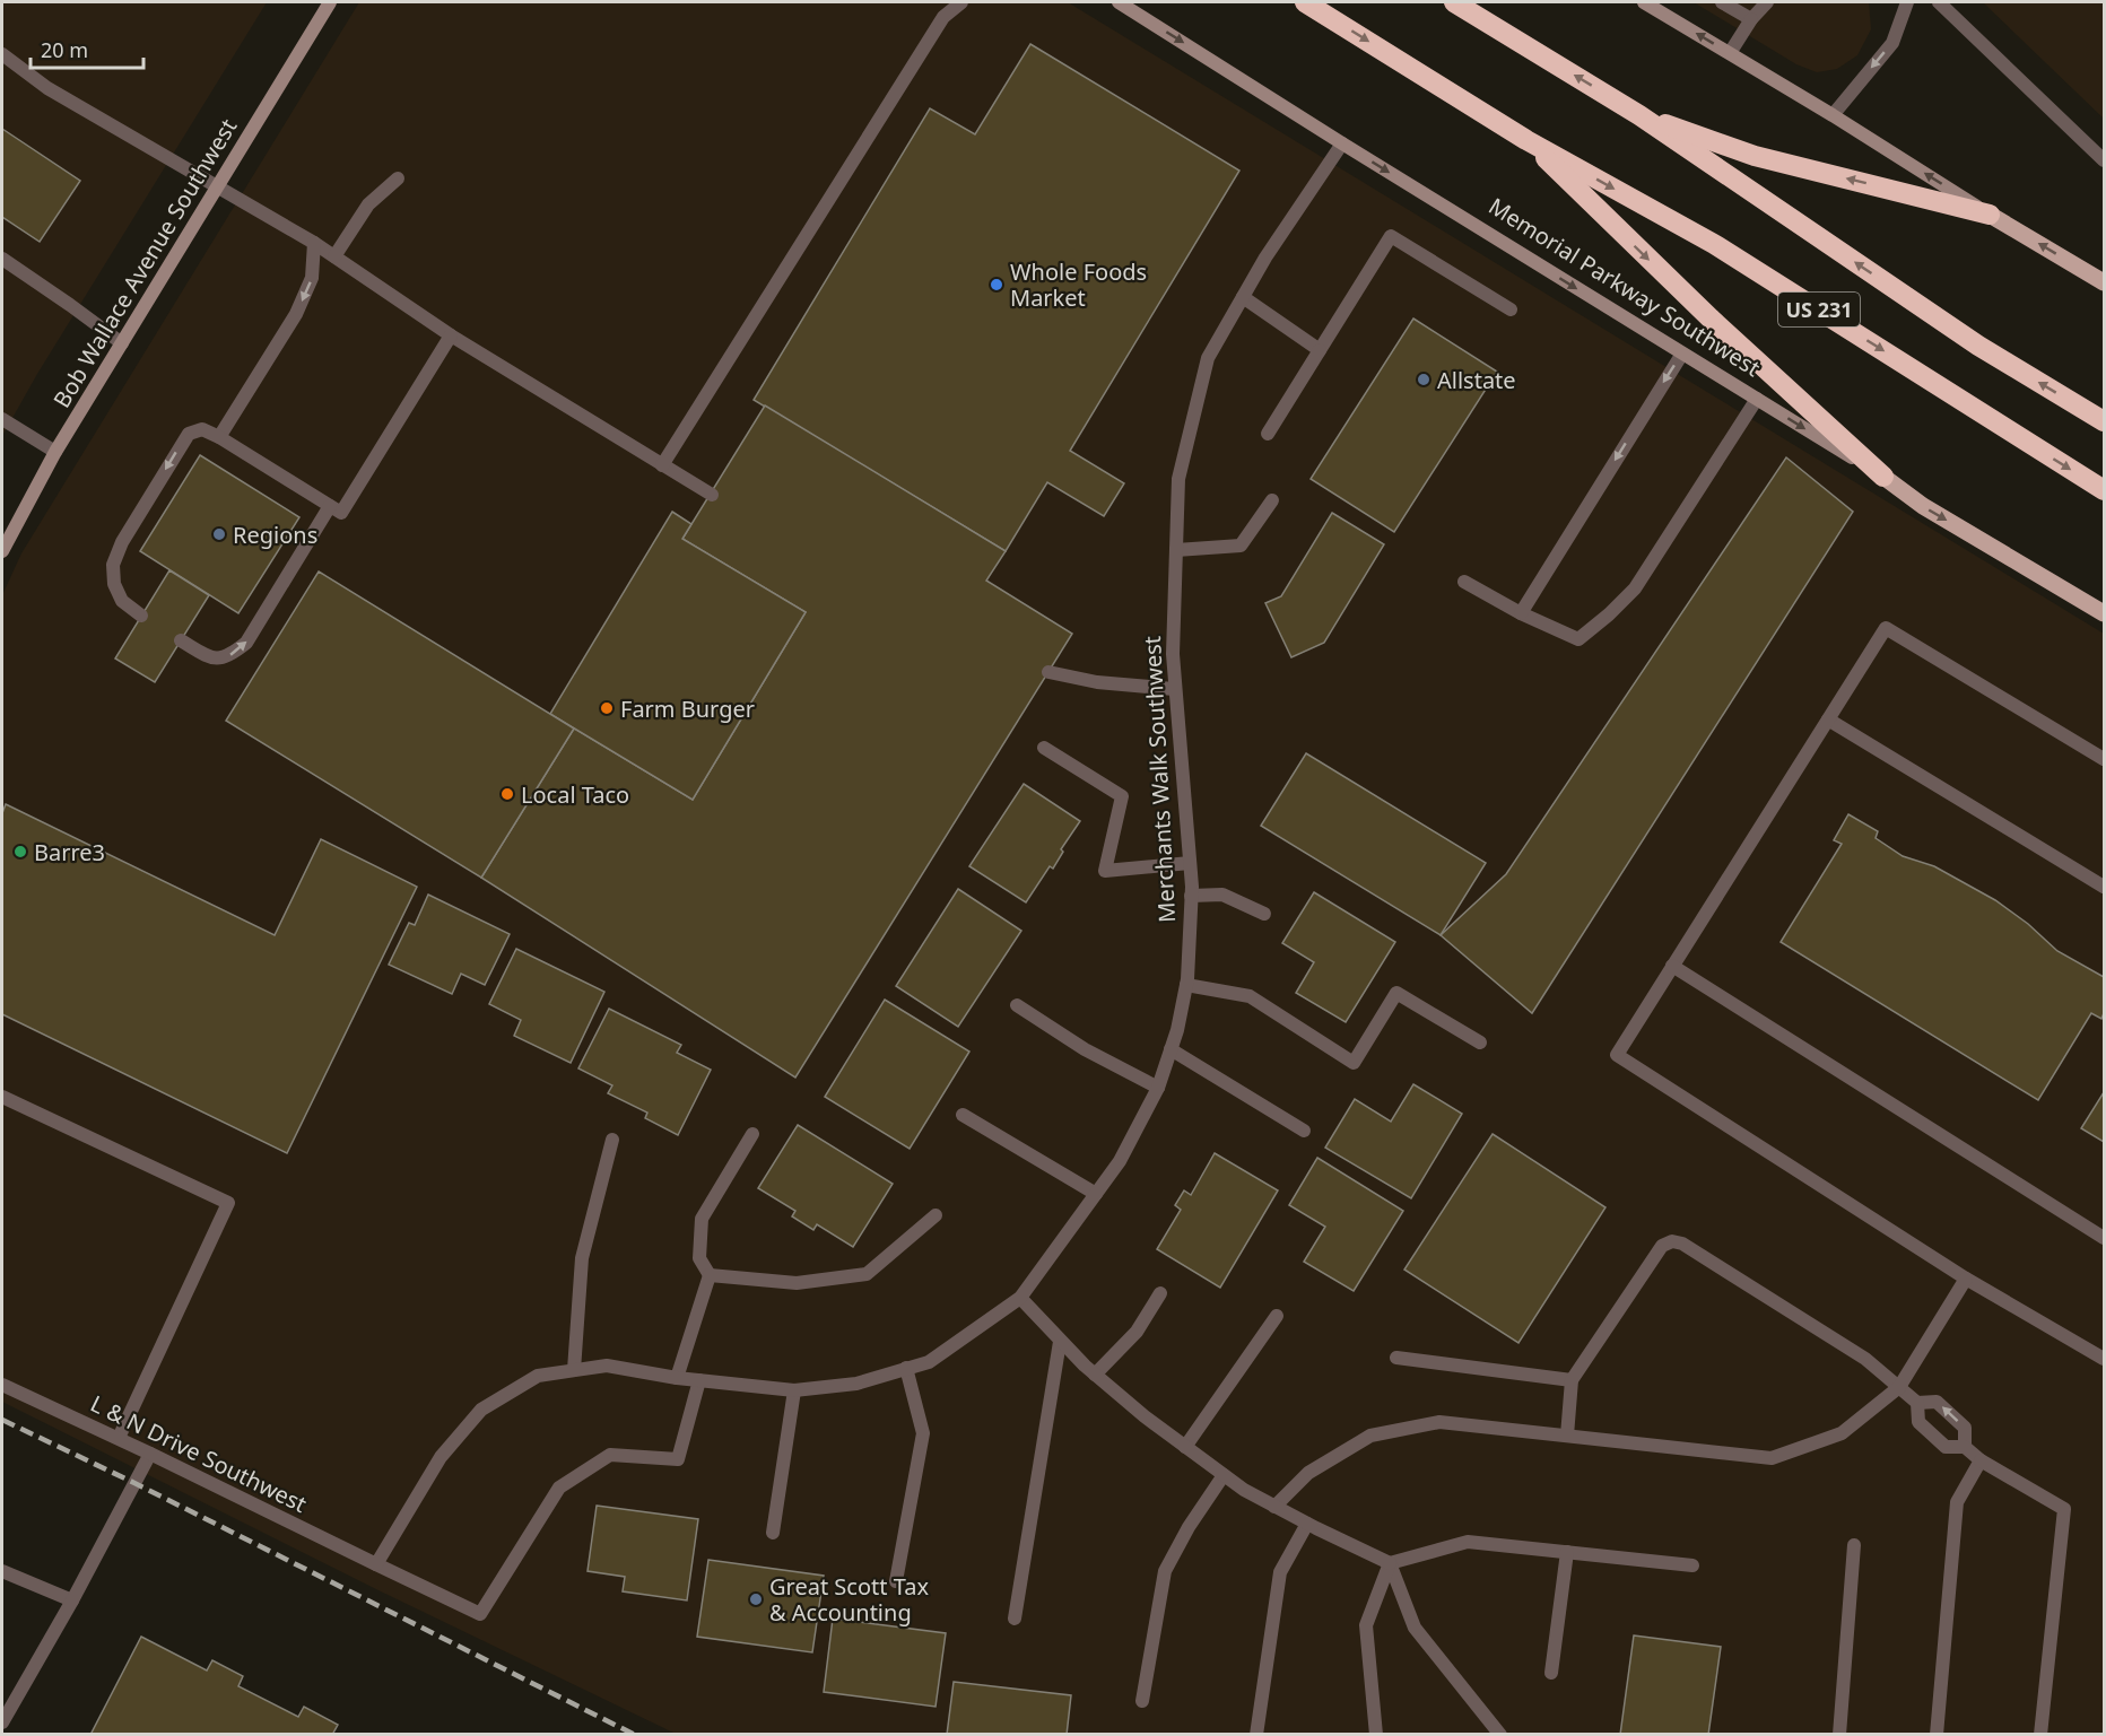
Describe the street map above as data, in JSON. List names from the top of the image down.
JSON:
{
  "streets": {
    "highway": ["US 231"],
    "main road": ["Bob Wallace Avenue Southwest", "Memorial Parkway Southwest"],
    "street": ["Merchants Walk Southwest", "L & N Drive Southwest"]
  },
  "crossings": [
    ["Memorial Parkway Southwest", "Merchants Walk Southwest"],
    ["Merchants Walk Southwest", "L & N Drive Southwest"]
  ],
  "one_way": ["Memorial Parkway Southwest"],
  "places": [
    "Whole Foods Market",
    "Allstate",
    "Regions",
    "Farm Burger",
    "Local Taco",
    "Barre3",
    "Great Scott Tax & Accounting"
  ],
  "scale_bar": "20 m"
}
